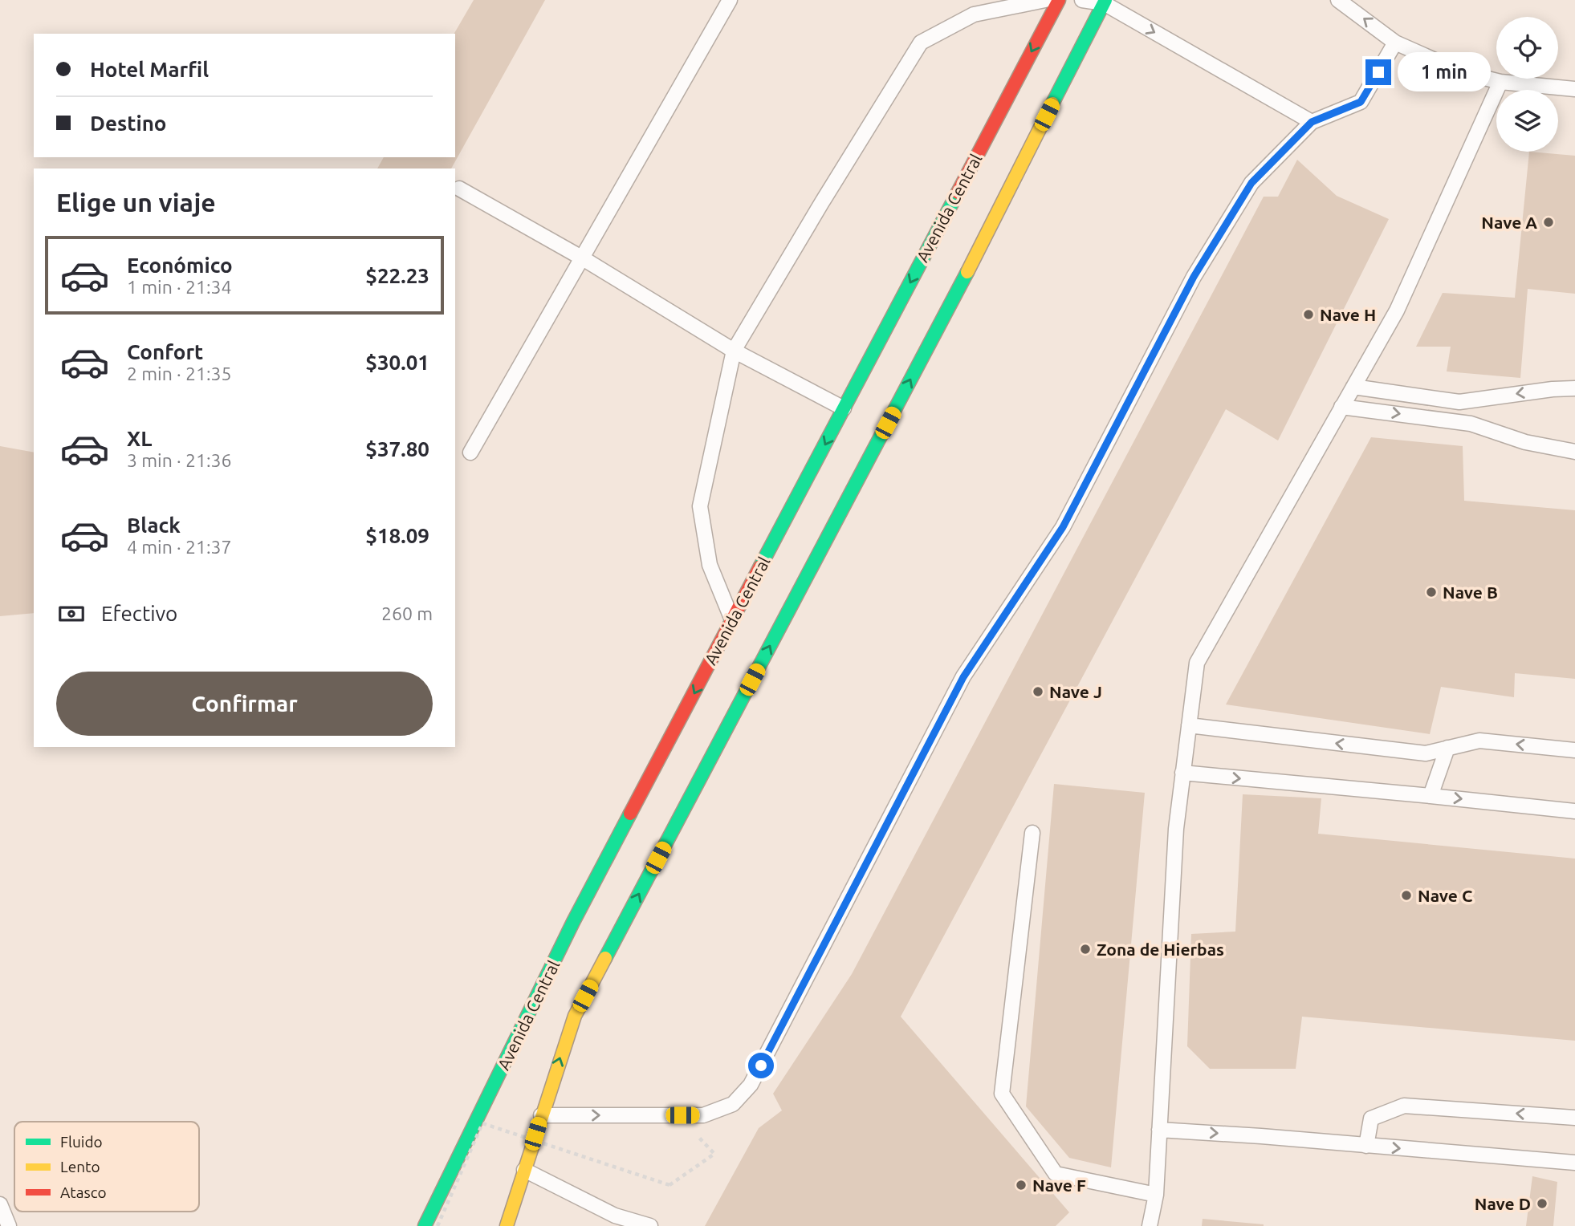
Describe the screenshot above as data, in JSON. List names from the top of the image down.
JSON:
{
  "streets": {
    "highway": ["Avenida Central"]
  },
  "places": [
    "Nave A",
    "Nave H",
    "Nave B",
    "Nave J",
    "Nave C",
    "Zona de Hierbas",
    "Nave F",
    "Nave D"
  ],
  "legend": ["Fluido", "Lento", "Atasco"],
  "page": {
    "banner": ["Hotel Marfil", "Destino"],
    "bubble": "1 min",
    "heading": "Elige un viaje",
    "list": [
      {
        "name": "Económico",
        "note": "1 min · 21:34",
        "value": "$22.23"
      },
      {
        "name": "Confort",
        "note": "2 min · 21:35",
        "value": "$30.01"
      },
      {
        "name": "XL",
        "note": "3 min · 21:36",
        "value": "$37.80"
      },
      {
        "name": "Black",
        "note": "4 min · 21:37",
        "value": "$18.09"
      }
    ],
    "pay": ["Efectivo", "260 m"],
    "buttons": "Confirmar"
  }
}
